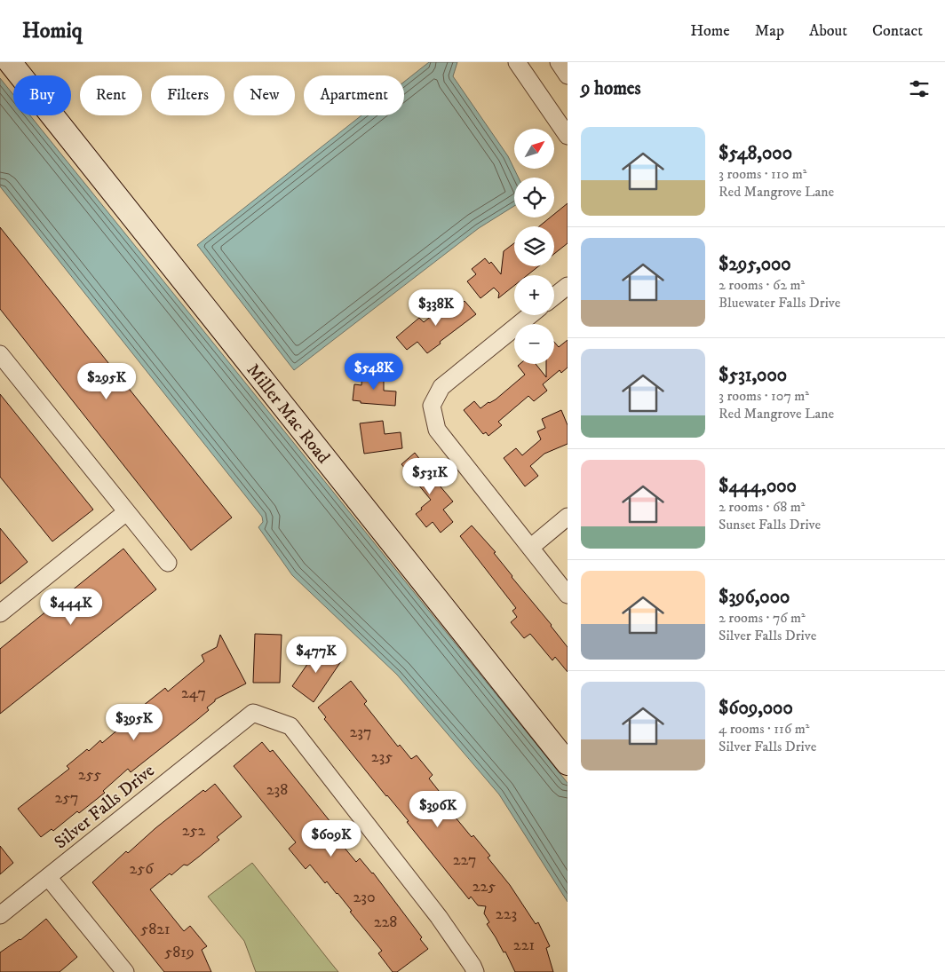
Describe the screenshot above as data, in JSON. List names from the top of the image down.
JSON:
{
  "streets": {
    "street": ["Miller Mac Road", "Silver Falls Drive"]
  },
  "house_numbers": [
    "247",
    "237",
    "235",
    "255",
    "238",
    "257",
    "252",
    "227",
    "256",
    "225",
    "230",
    "223",
    "228",
    "5821",
    "221",
    "5819"
  ],
  "north": "top right",
  "page": {
    "header": "Homiq",
    "nav": [
      "Home",
      "Map",
      "About",
      "Contact"
    ],
    "heading": "9 homes",
    "chip": [
      "Buy",
      "Rent",
      "Filters",
      "New",
      "Apartment"
    ],
    "list": [
      {
        "name": "$548,000",
        "note": "3 rooms · 110 m² · Red Mangrove Lane"
      },
      {
        "name": "$295,000",
        "note": "2 rooms · 62 m² · Bluewater Falls Drive"
      },
      {
        "name": "$531,000",
        "note": "3 rooms · 107 m² · Red Mangrove Lane"
      },
      {
        "name": "$444,000",
        "note": "2 rooms · 68 m² · Sunset Falls Drive"
      },
      {
        "name": "$396,000",
        "note": "2 rooms · 76 m² · Silver Falls Drive"
      },
      {
        "name": "$609,000",
        "note": "4 rooms · 116 m² · Silver Falls Drive"
      }
    ],
    "map_buttons": ["+", "−"],
    "price": [
      "$338K",
      "$548K",
      "$295K",
      "$531K",
      "$444K",
      "$477K",
      "$395K",
      "$396K",
      "$609K"
    ]
  }
}
